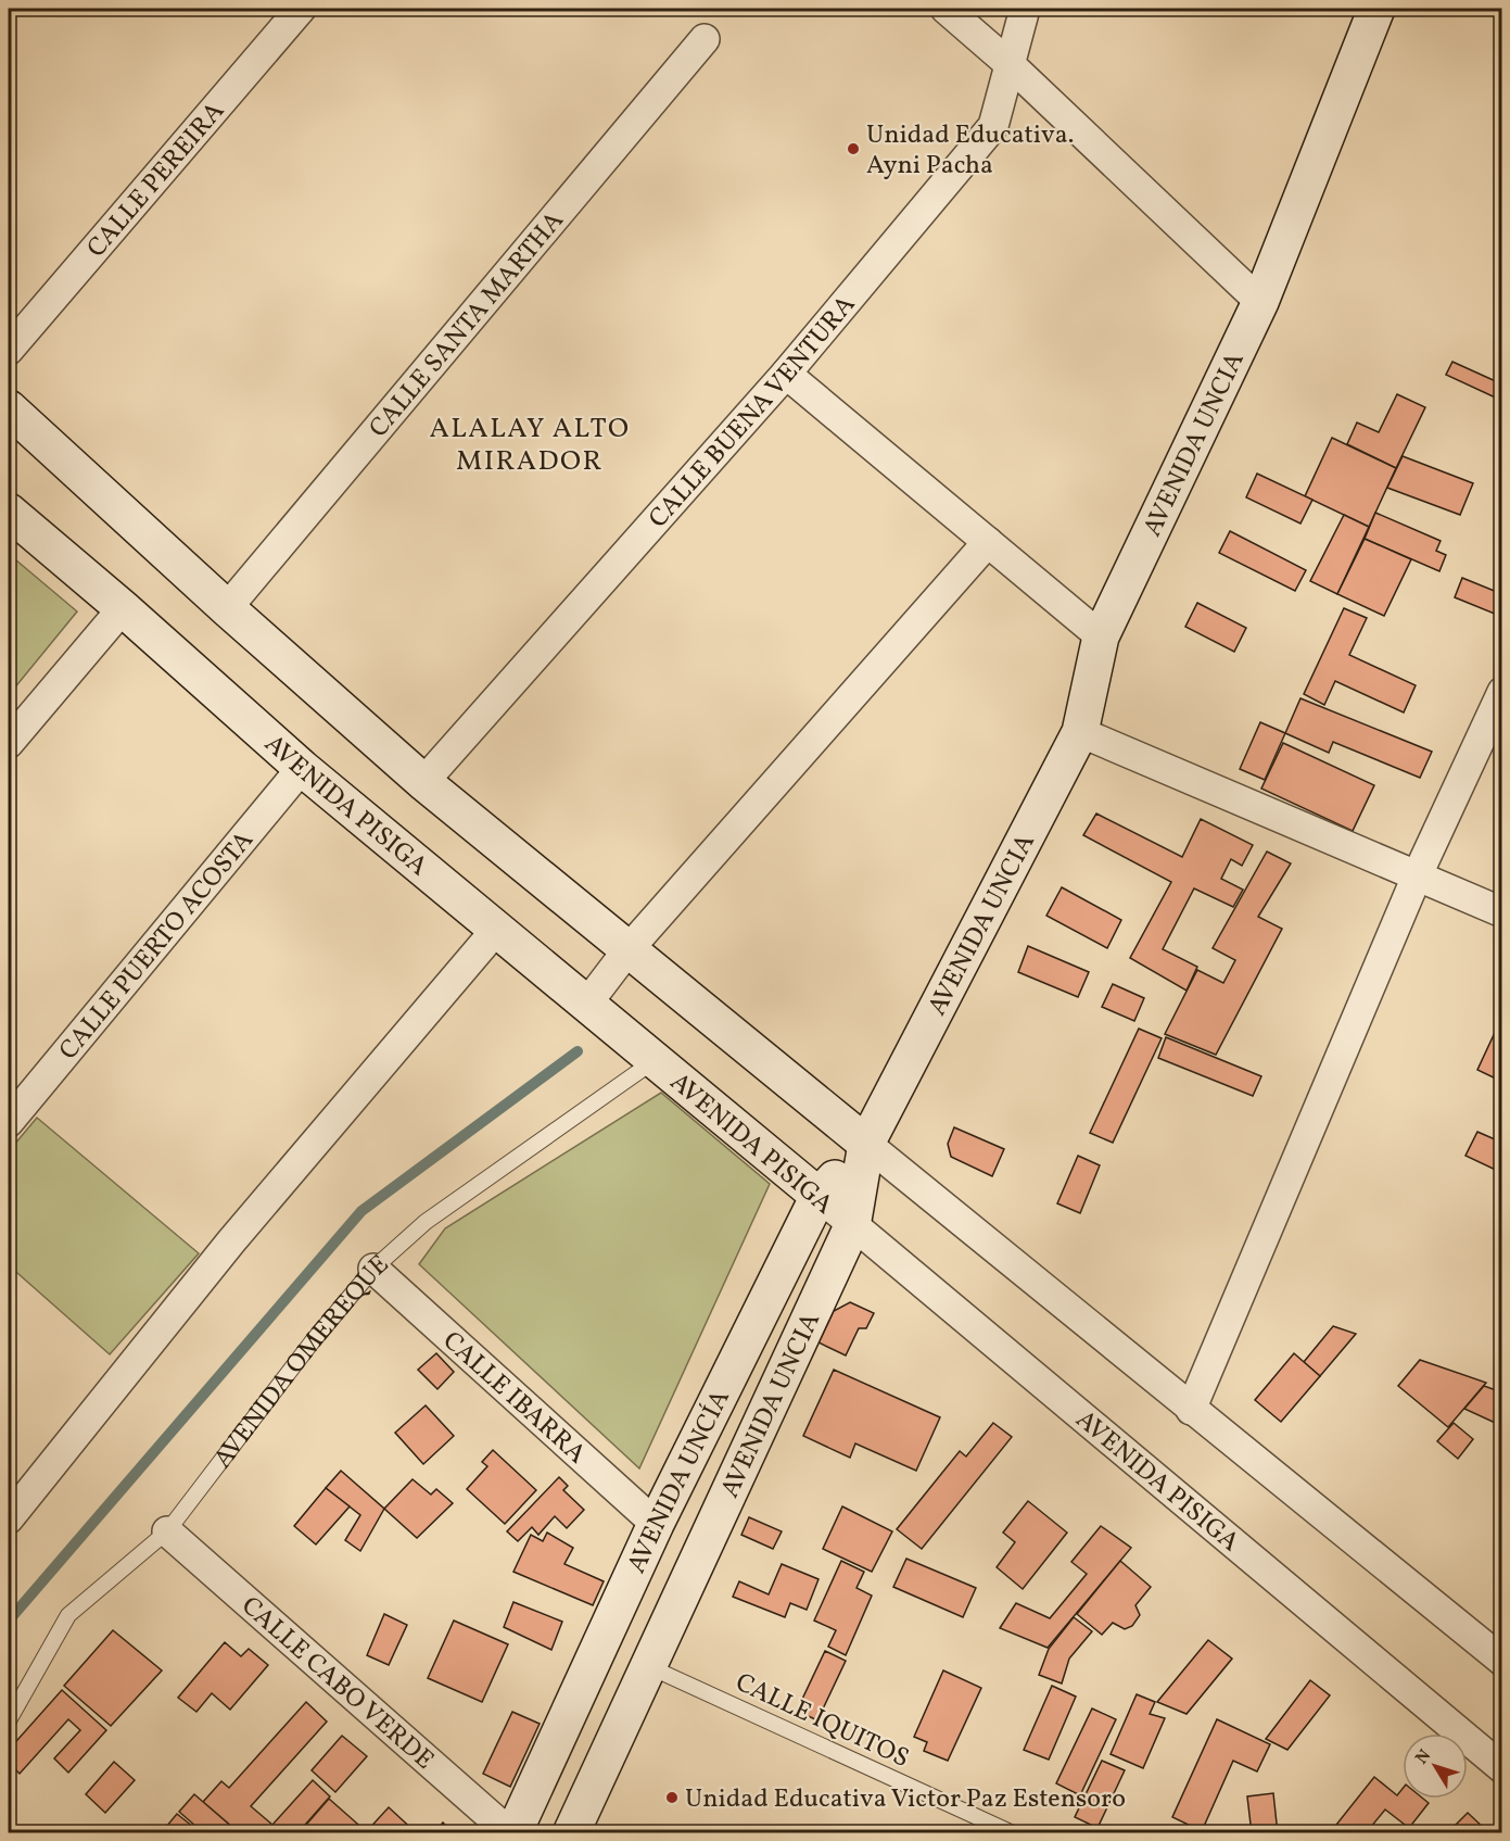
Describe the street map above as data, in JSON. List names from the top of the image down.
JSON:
{
  "streets": {
    "street": [
      "CALLE PEREIRA",
      "CALLE SANTA MARTHA",
      "CALLE BUENA VENTURA",
      "AVENIDA UNCIA",
      "AVENIDA PISIGA",
      "CALLE PUERTO ACOSTA",
      "CALLE IBARRA",
      "AVENIDA UNCÍA",
      "CALLE CABO VERDE"
    ],
    "lane": ["AVENIDA OMEREQUE", "CALLE IQUITOS"]
  },
  "crossings": [
    ["AVENIDA UNCIA", "AVENIDA PISIGA"],
    ["AVENIDA UNCIA", "AVENIDA UNCÍA"],
    ["AVENIDA UNCIA", "CALLE IQUITOS"],
    ["AVENIDA PISIGA", "CALLE PUERTO ACOSTA"],
    ["AVENIDA PISIGA", "AVENIDA OMEREQUE"],
    ["AVENIDA PISIGA", "AVENIDA UNCÍA"],
    ["AVENIDA OMEREQUE", "CALLE IBARRA"],
    ["AVENIDA OMEREQUE", "CALLE CABO VERDE"],
    ["CALLE IBARRA", "AVENIDA UNCÍA"],
    ["AVENIDA UNCÍA", "CALLE CABO VERDE"]
  ],
  "districts": ["ALALAY ALTO MIRADOR"],
  "places": ["Unidad Educativa. Ayni Pacha", "Unidad Educativa Victor Paz Estensoro"],
  "north": "top left"
}
